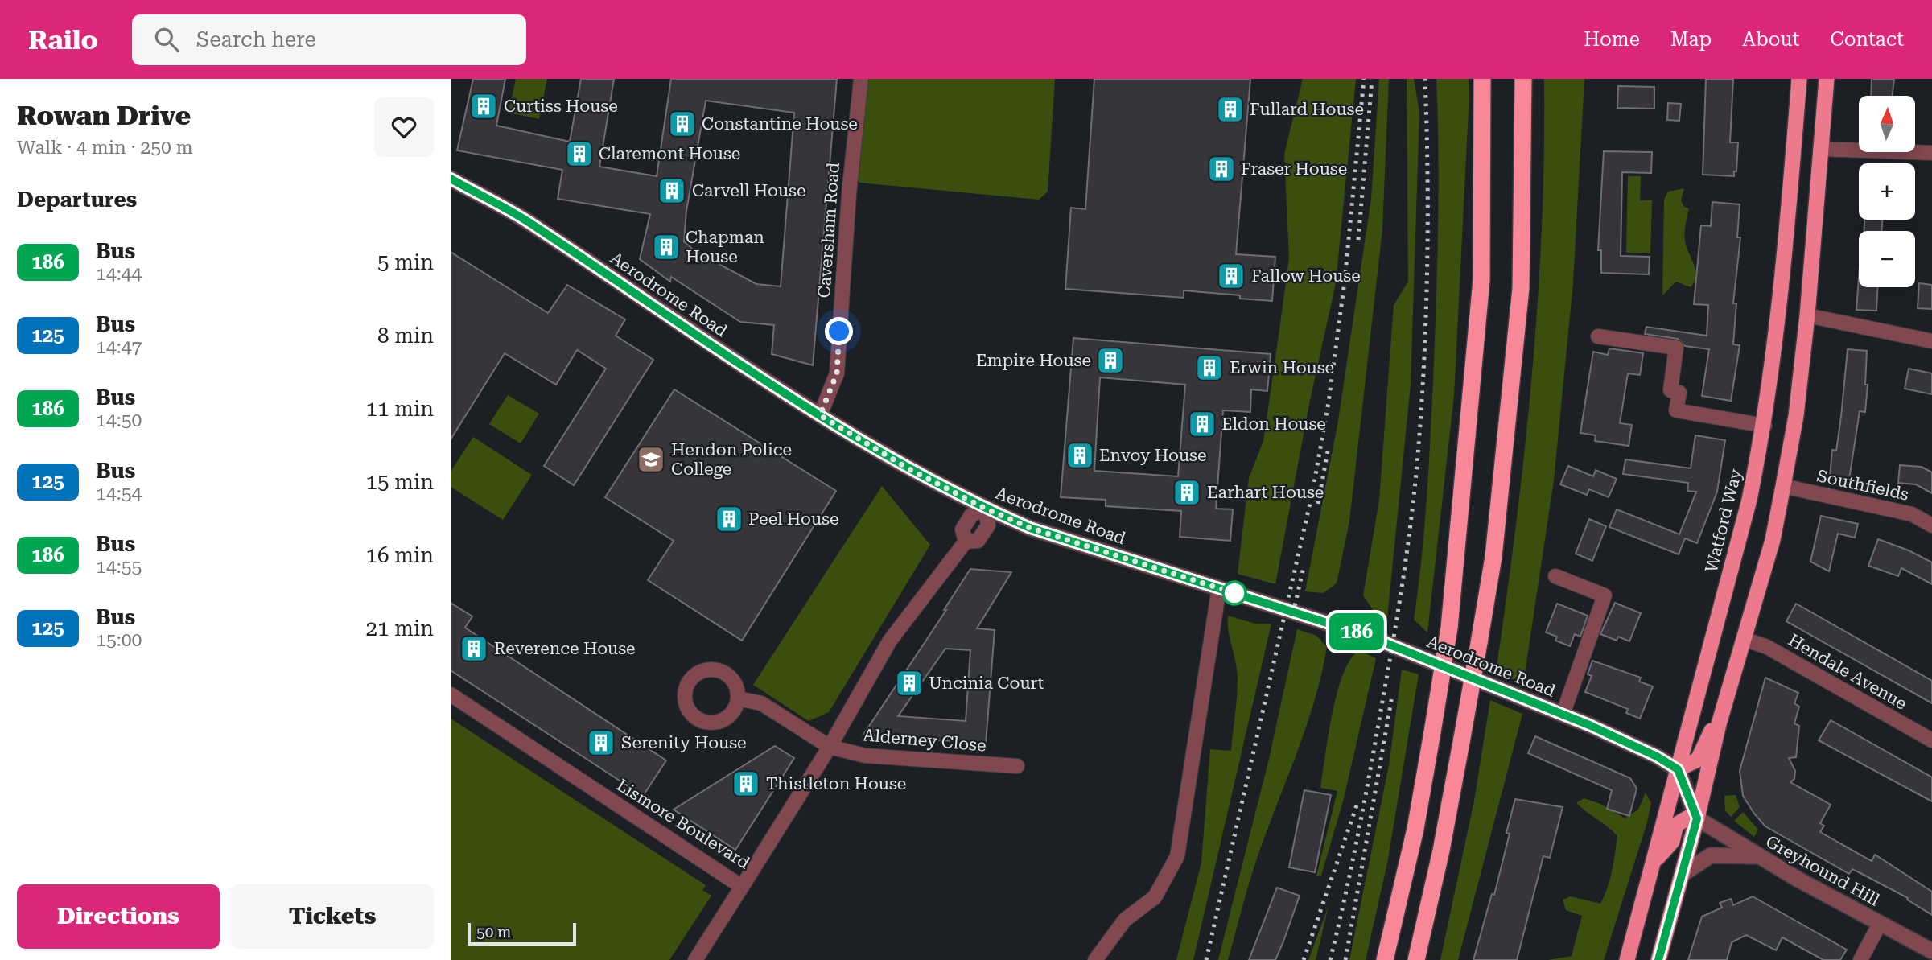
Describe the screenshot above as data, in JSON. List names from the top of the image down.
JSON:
{
  "streets": {
    "highway": ["Watford Way"],
    "street": [
      "Caversham Road",
      "Aerodrome Road",
      "Southfields",
      "Hendale Avenue",
      "Alderney Close",
      "Lismore Boulevard",
      "Greyhound Hill"
    ]
  },
  "crossings": [
    ["Caversham Road", "Aerodrome Road"],
    ["Aerodrome Road", "Watford Way"],
    ["Aerodrome Road", "Lismore Boulevard"],
    ["Alderney Close", "Lismore Boulevard"]
  ],
  "places": {
    "building": [
      "Curtiss House",
      "Fullard House",
      "Constantine House",
      "Claremont House",
      "Fraser House",
      "Carvell House",
      "Chapman House",
      "Fallow House",
      "Empire House",
      "Erwin House",
      "Eldon House",
      "Envoy House",
      "Earhart House",
      "Peel House",
      "Reverence House",
      "Uncinia Court",
      "Serenity House",
      "Thistleton House"
    ],
    "school or university": ["Hendon Police College"]
  },
  "lines": ["bus line 186"],
  "scale_bar": "50 m",
  "north": "top",
  "page": {
    "header": "Railo",
    "search": "Search here",
    "nav": [
      "Home",
      "Map",
      "About",
      "Contact"
    ],
    "heading": [
      ["Rowan Drive", "Walk · 4 min · 250 m"],
      "Departures"
    ],
    "on_map": "186",
    "map_buttons": ["+", "−"],
    "list": [
      {
        "mark": "186",
        "name": "Bus",
        "note": "14:44",
        "value": "5 min"
      },
      {
        "mark": "125",
        "name": "Bus",
        "note": "14:47",
        "value": "8 min"
      },
      {
        "mark": "186",
        "name": "Bus",
        "note": "14:50",
        "value": "11 min"
      },
      {
        "mark": "125",
        "name": "Bus",
        "note": "14:54",
        "value": "15 min"
      },
      {
        "mark": "186",
        "name": "Bus",
        "note": "14:55",
        "value": "16 min"
      },
      {
        "mark": "125",
        "name": "Bus",
        "note": "15:00",
        "value": "21 min"
      }
    ],
    "buttons": ["Directions", "Tickets"],
    "scale": "50 m"
  }
}
